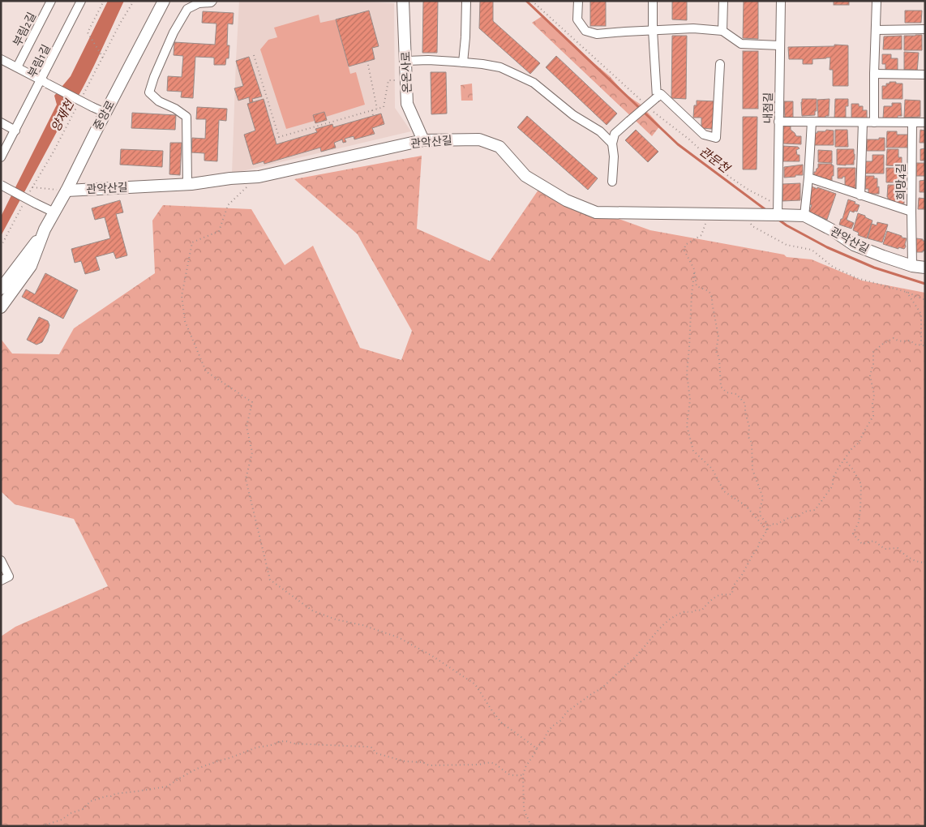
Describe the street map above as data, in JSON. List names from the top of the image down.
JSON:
{
  "streets": {
    "street": [
      "부림2길",
      "부림1길",
      "온온사로",
      "내점길",
      "중앙로",
      "관악산길",
      "희망4길"
    ]
  },
  "crossings": [
    ["온온사로", "관악산길"],
    ["내점길", "관악산길"],
    ["중앙로", "관악산길"]
  ],
  "water": ["양재천", "관문천"]
}
